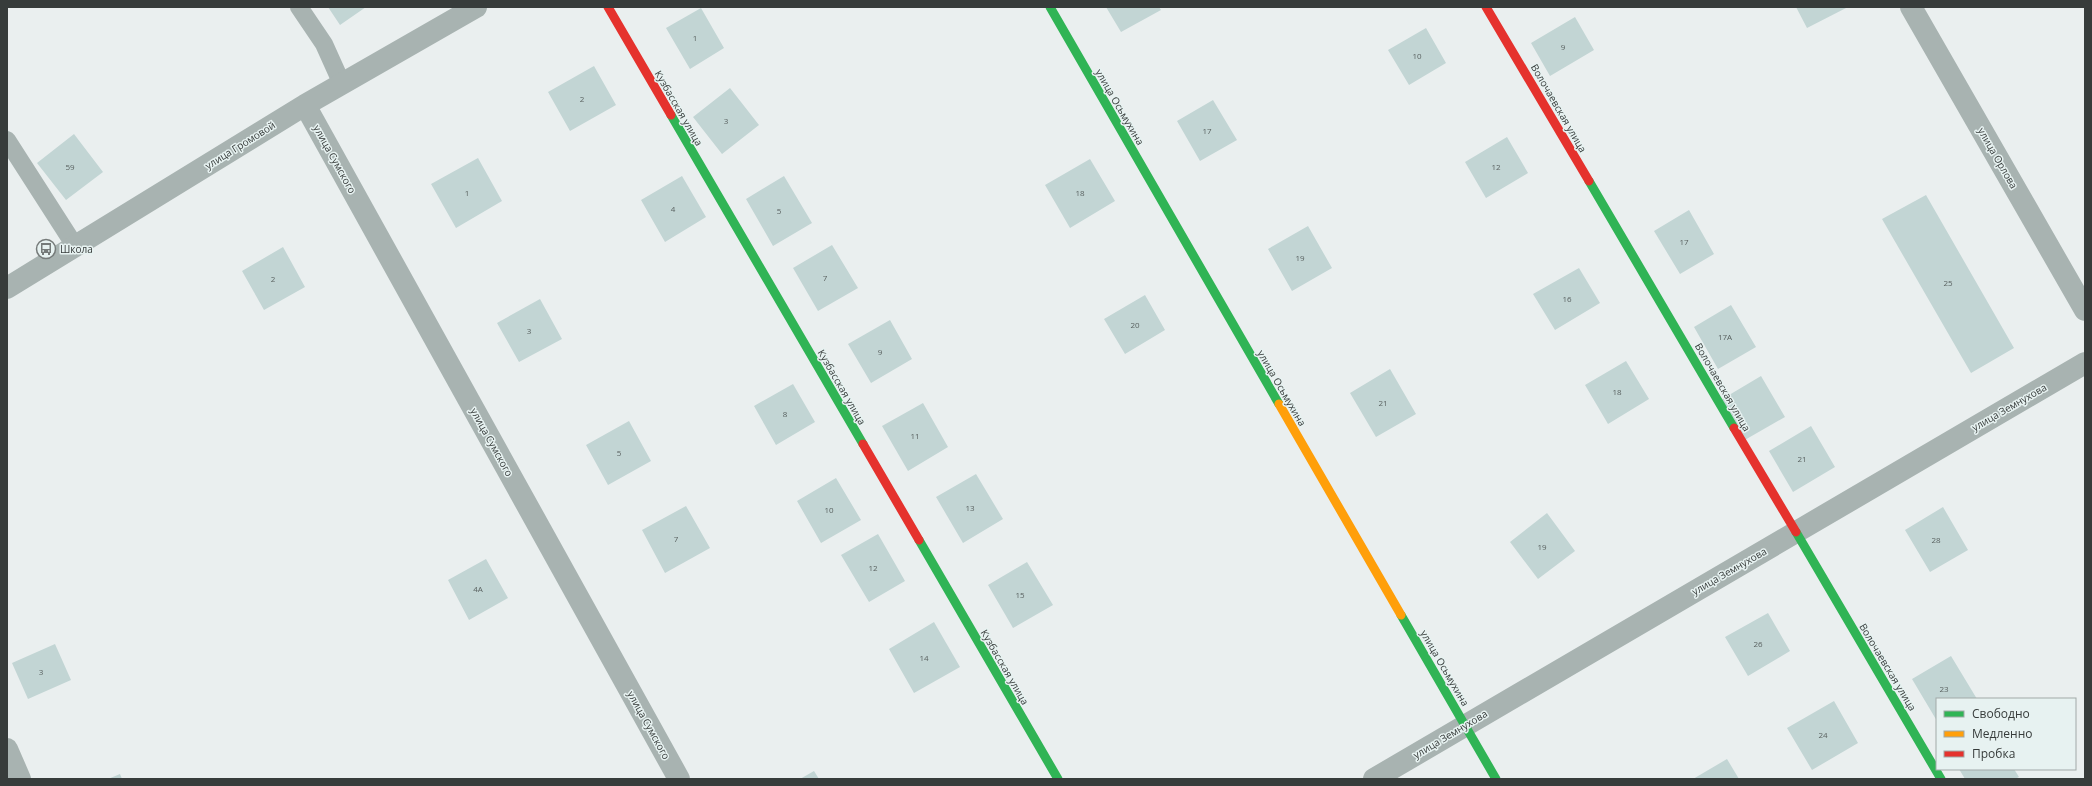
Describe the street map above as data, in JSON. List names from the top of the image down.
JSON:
{
  "streets": {
    "street": [
      "улица Осьмухина",
      "Кузбасская улица",
      "Волочаевская улица",
      "улица Громовой",
      "улица Орлова",
      "улица Сумского",
      "улица Земнухова"
    ]
  },
  "crossings": [
    ["улица Осьмухина", "улица Земнухова"],
    ["Волочаевская улица", "улица Земнухова"],
    ["улица Громовой", "улица Сумского"]
  ],
  "places": {
    "bus stop": ["Школа"]
  },
  "house_numbers": [
    "1",
    "9",
    "10",
    "2",
    "3",
    "17",
    "59",
    "12",
    "1",
    "18",
    "4",
    "5",
    "17",
    "19",
    "7",
    "2",
    "25",
    "16",
    "20",
    "3",
    "17А",
    "9",
    "18",
    "21",
    "8",
    "11",
    "5",
    "21",
    "13",
    "10",
    "7",
    "28",
    "19",
    "12",
    "4А",
    "15",
    "26",
    "14",
    "3",
    "23",
    "24"
  ],
  "legend": ["Свободно", "Медленно", "Пробка"]
}
